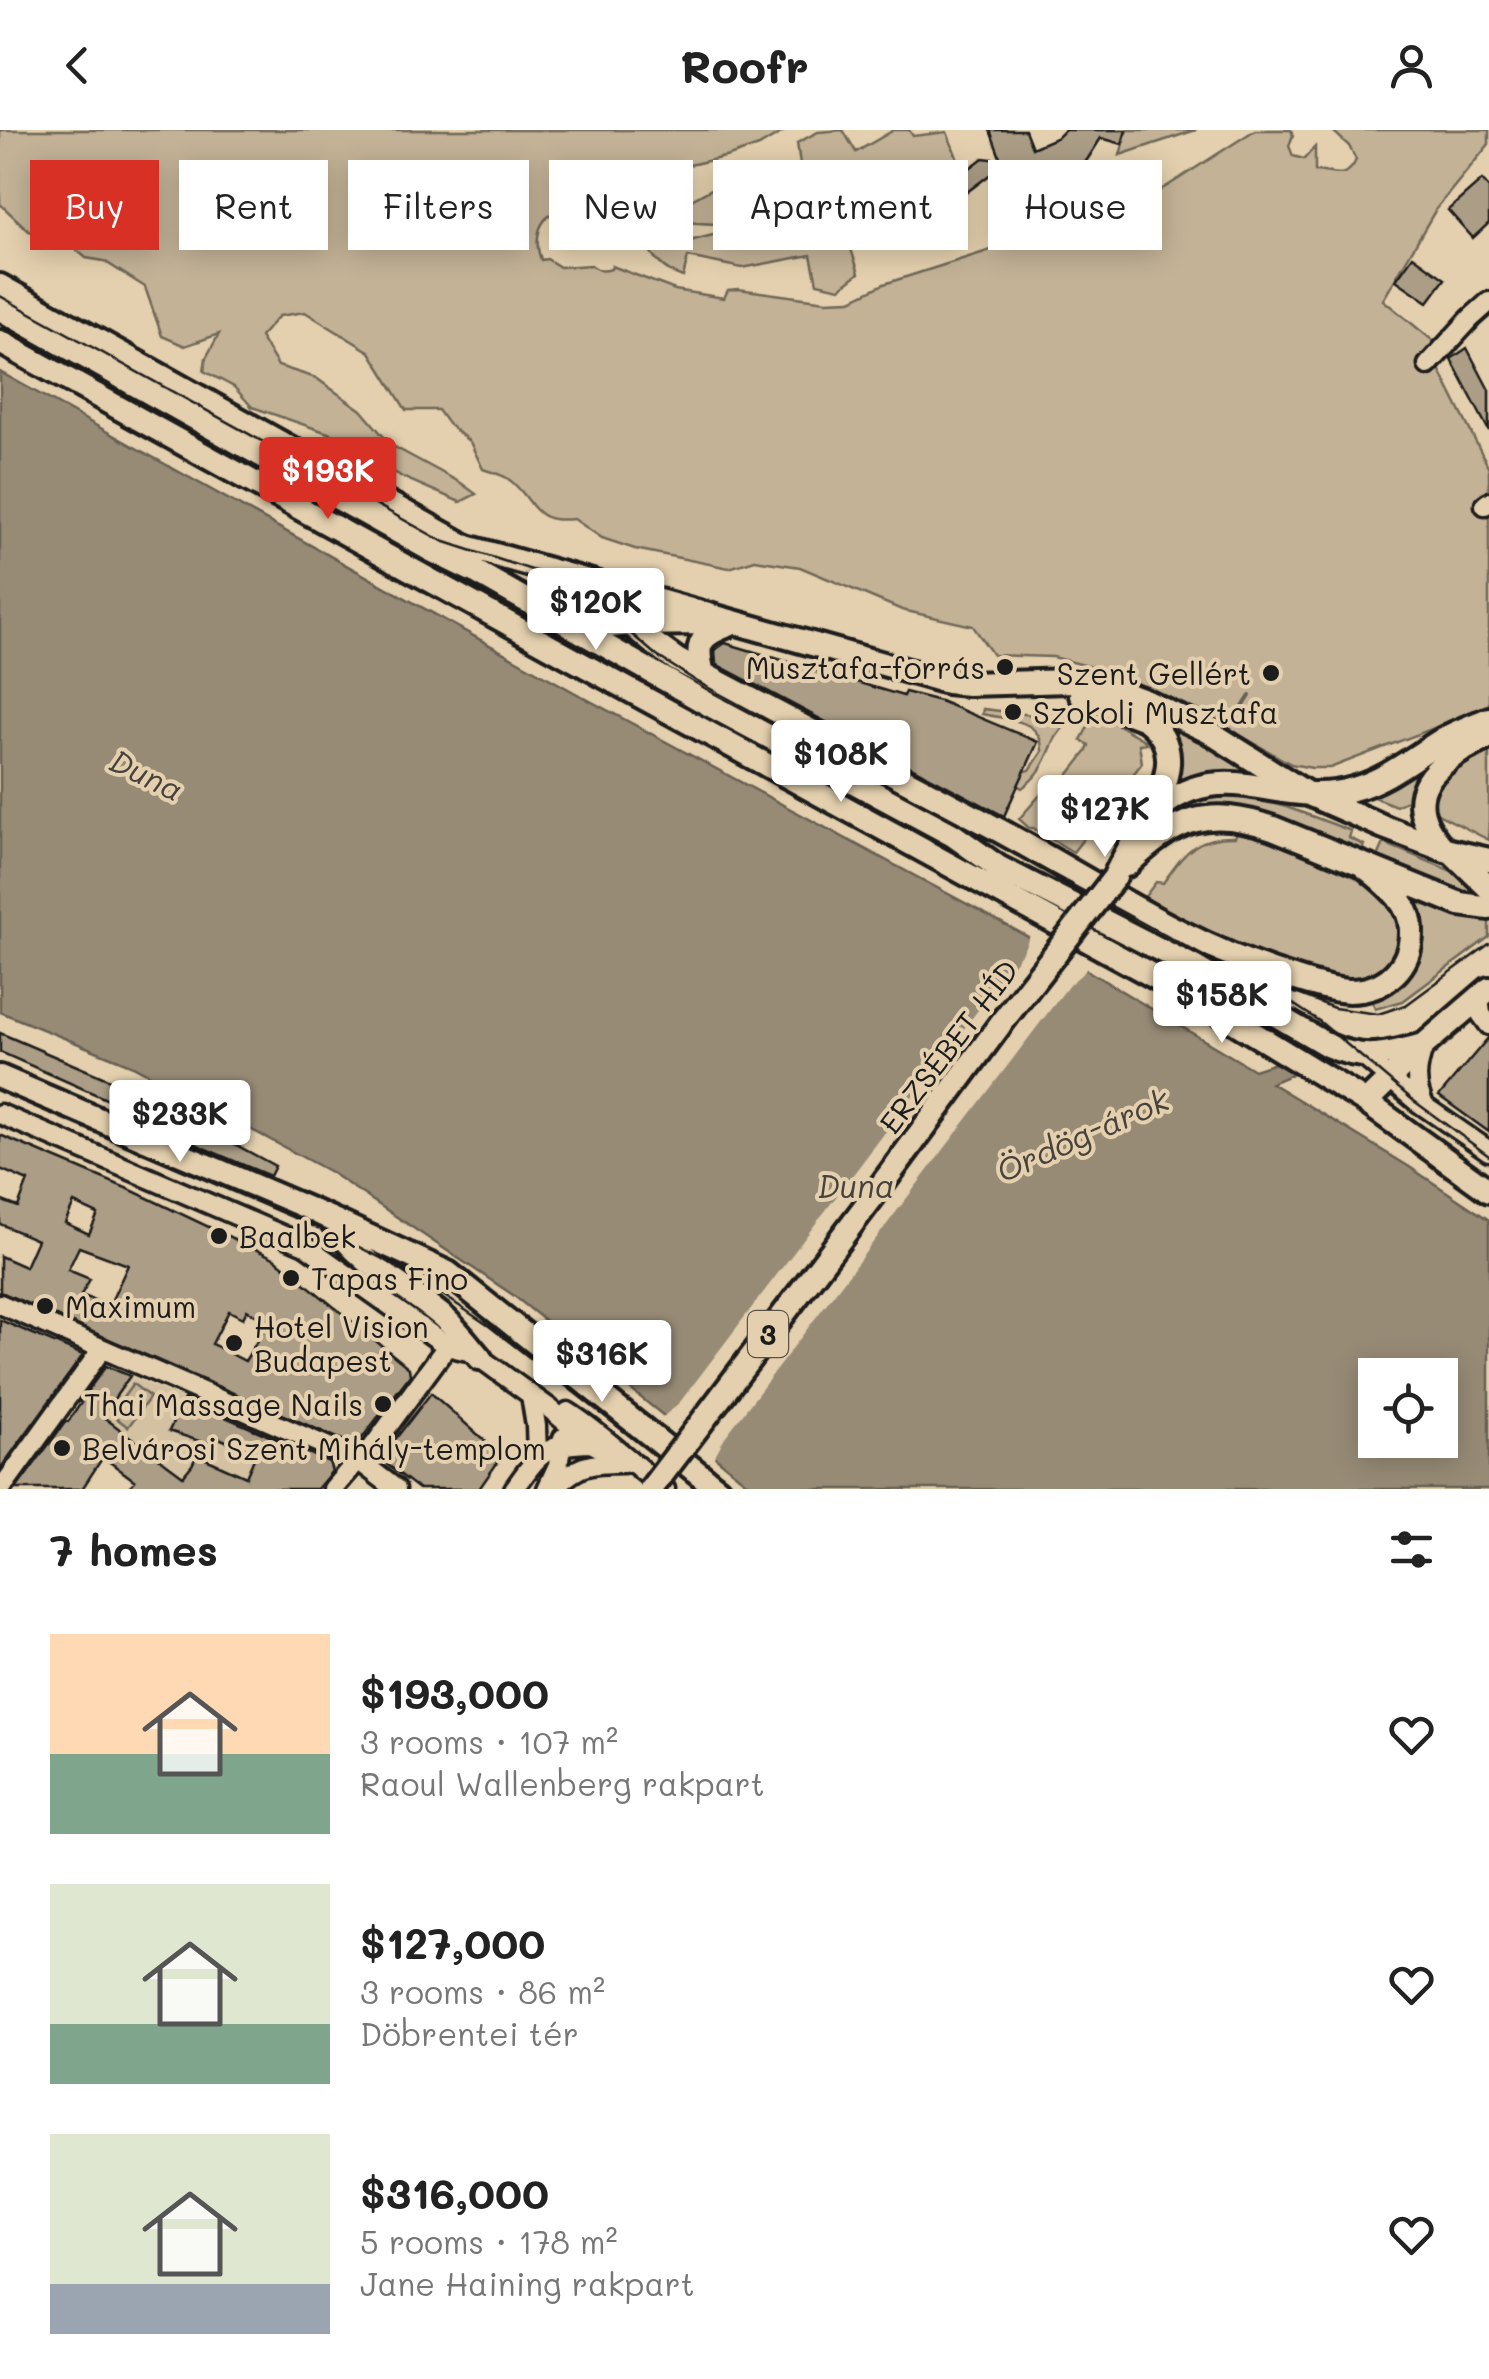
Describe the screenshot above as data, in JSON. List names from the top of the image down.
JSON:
{
  "streets": {
    "main road": ["ERZSÉBET HÍD", "3"]
  },
  "crossings": [
    ["ERZSÉBET HÍD", "3"]
  ],
  "water": ["Duna", "Ördög-árok"],
  "places": [
    "Musztafa-forrás",
    "Szent Gellért",
    "Szokoli Musztafa",
    "Baalbek",
    "Tapas Fino",
    "Maximum",
    "Hotel Vision Budapest",
    "Thai Massage Nails",
    "Belvárosi Szent Mihály-templom"
  ],
  "page": {
    "header": "Roofr",
    "chip": [
      "Buy",
      "Rent",
      "Filters",
      "New",
      "Apartment",
      "House"
    ],
    "price": [
      "$193K",
      "$120K",
      "$108K",
      "$127K",
      "$158K",
      "$233K",
      "$316K"
    ],
    "heading": "7 homes",
    "list": [
      {
        "name": "$193,000",
        "note": "3 rooms · 107 m² · Raoul Wallenberg rakpart"
      },
      {
        "name": "$127,000",
        "note": "3 rooms · 86 m² · Döbrentei tér"
      },
      {
        "name": "$316,000",
        "note": "5 rooms · 178 m² · Jane Haining rakpart"
      }
    ]
  }
}
